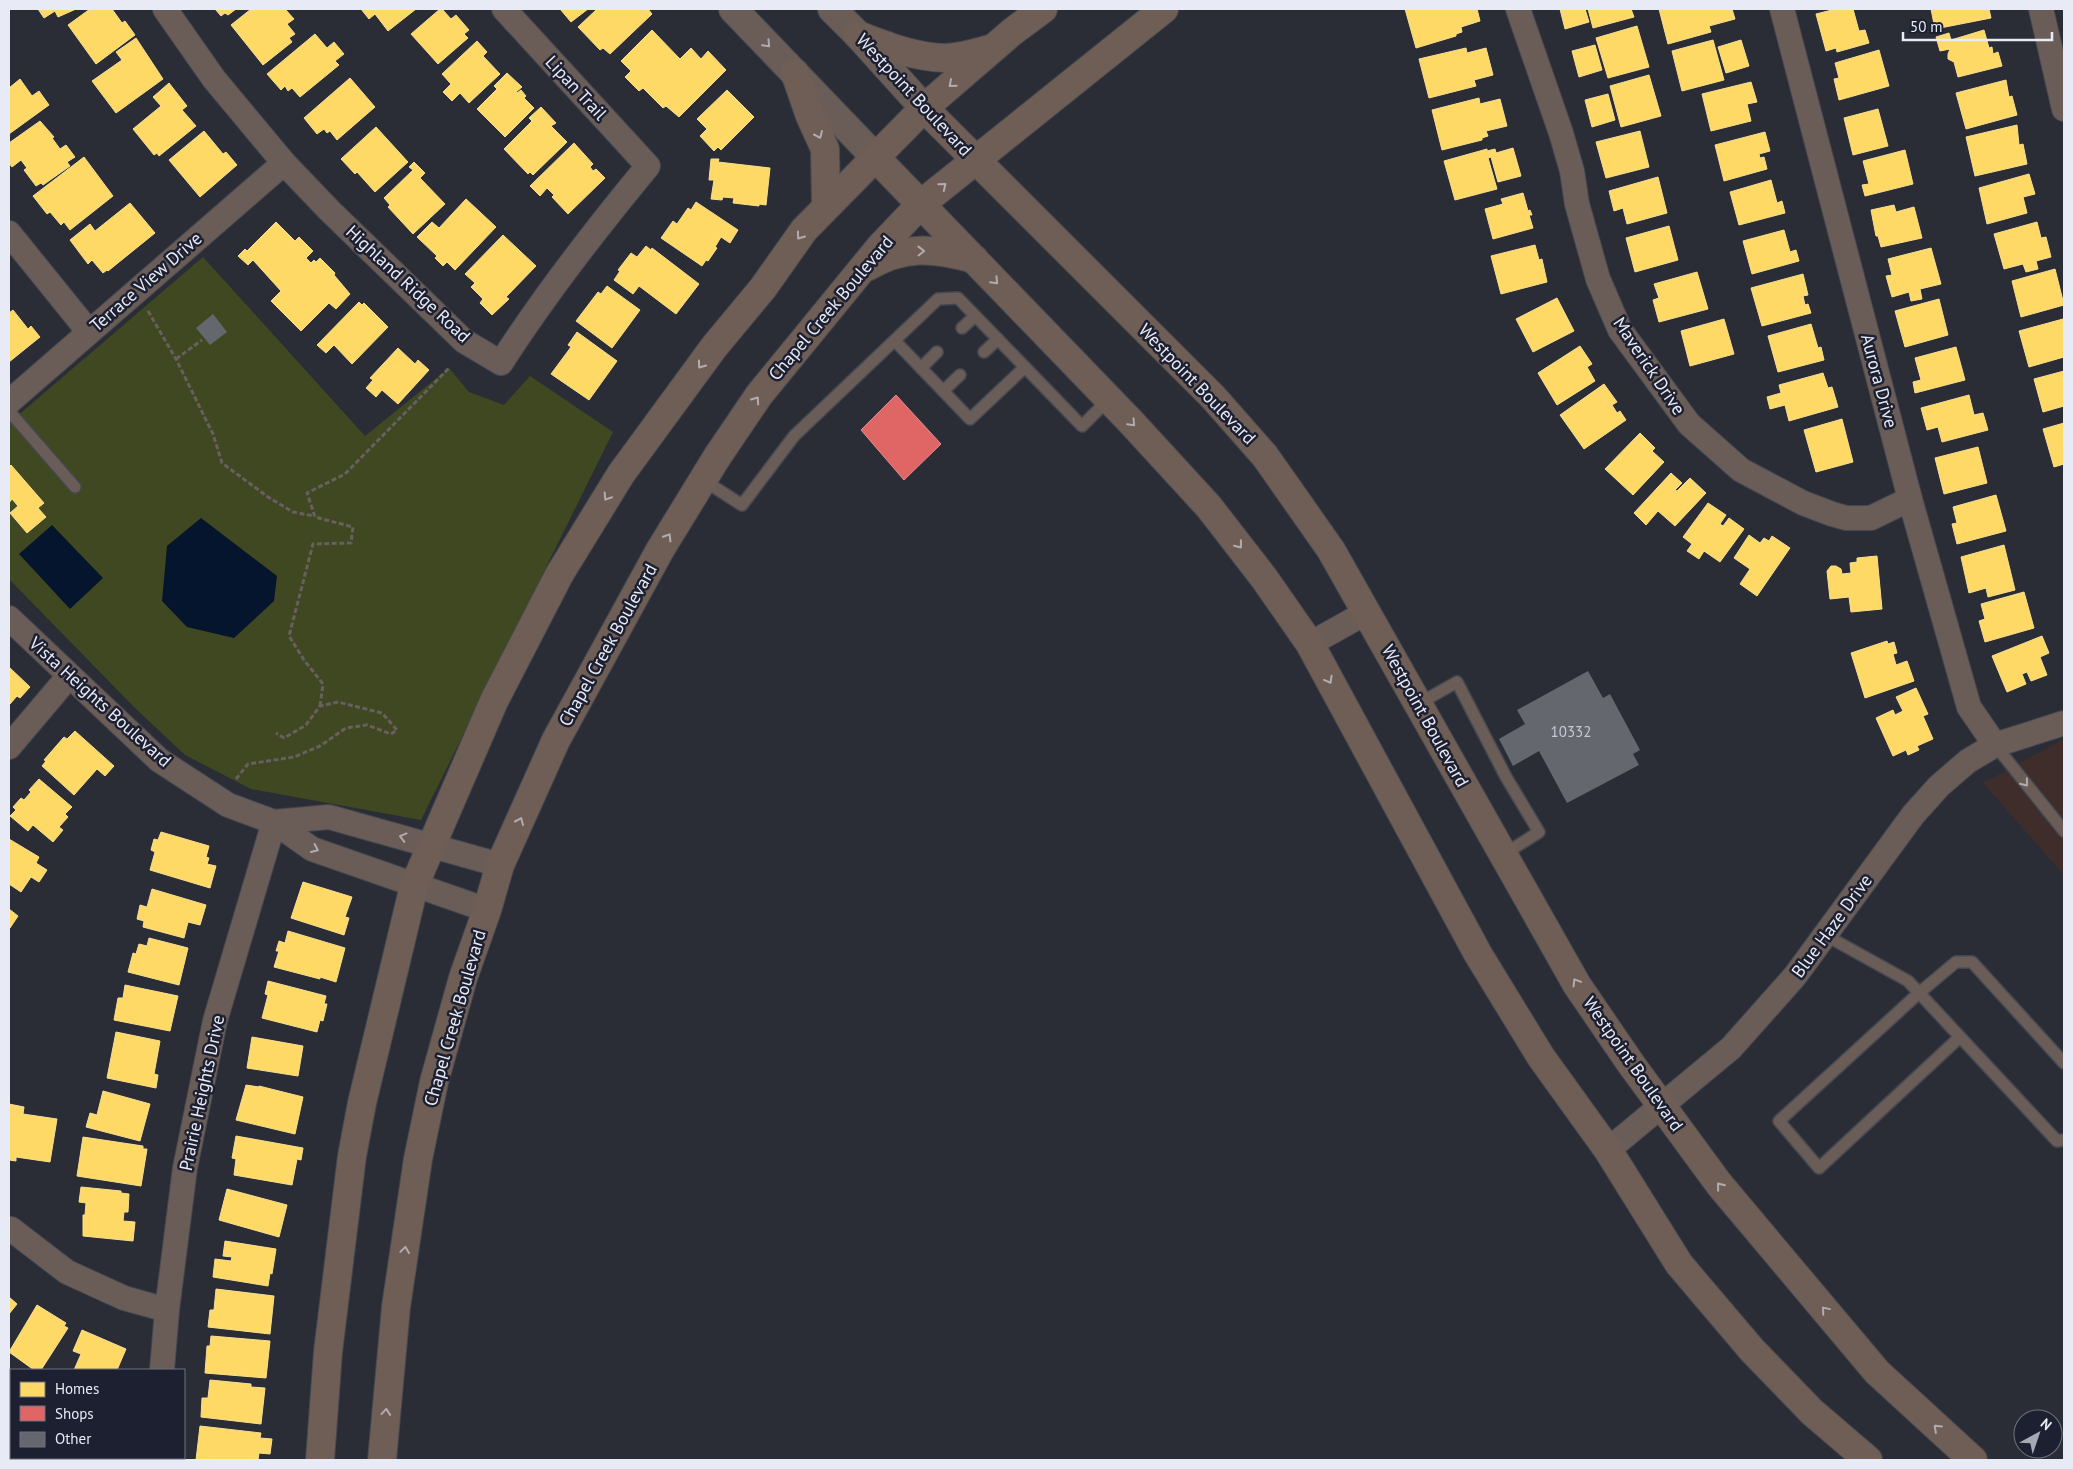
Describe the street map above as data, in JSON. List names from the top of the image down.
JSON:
{
  "streets": {
    "main road": ["Westpoint Boulevard", "Chapel Creek Boulevard"],
    "street": [
      "Lipan Trail",
      "Terrace View Drive",
      "Highland Ridge Road",
      "Maverick Drive",
      "Aurora Drive",
      "Vista Heights Boulevard",
      "Blue Haze Drive",
      "Prairie Heights Drive"
    ]
  },
  "crossings": [
    ["Lipan Trail", "Highland Ridge Road"],
    ["Westpoint Boulevard", "Chapel Creek Boulevard"],
    ["Westpoint Boulevard", "Blue Haze Drive"],
    ["Terrace View Drive", "Highland Ridge Road"],
    ["Chapel Creek Boulevard", "Vista Heights Boulevard"],
    ["Maverick Drive", "Aurora Drive"],
    ["Aurora Drive", "Blue Haze Drive"],
    ["Vista Heights Boulevard", "Prairie Heights Drive"]
  ],
  "one_way": ["Westpoint Boulevard"],
  "house_numbers": ["10332"],
  "legend": ["Homes", "Shops", "Other"],
  "scale_bar": "50 m",
  "north": "top right"
}
